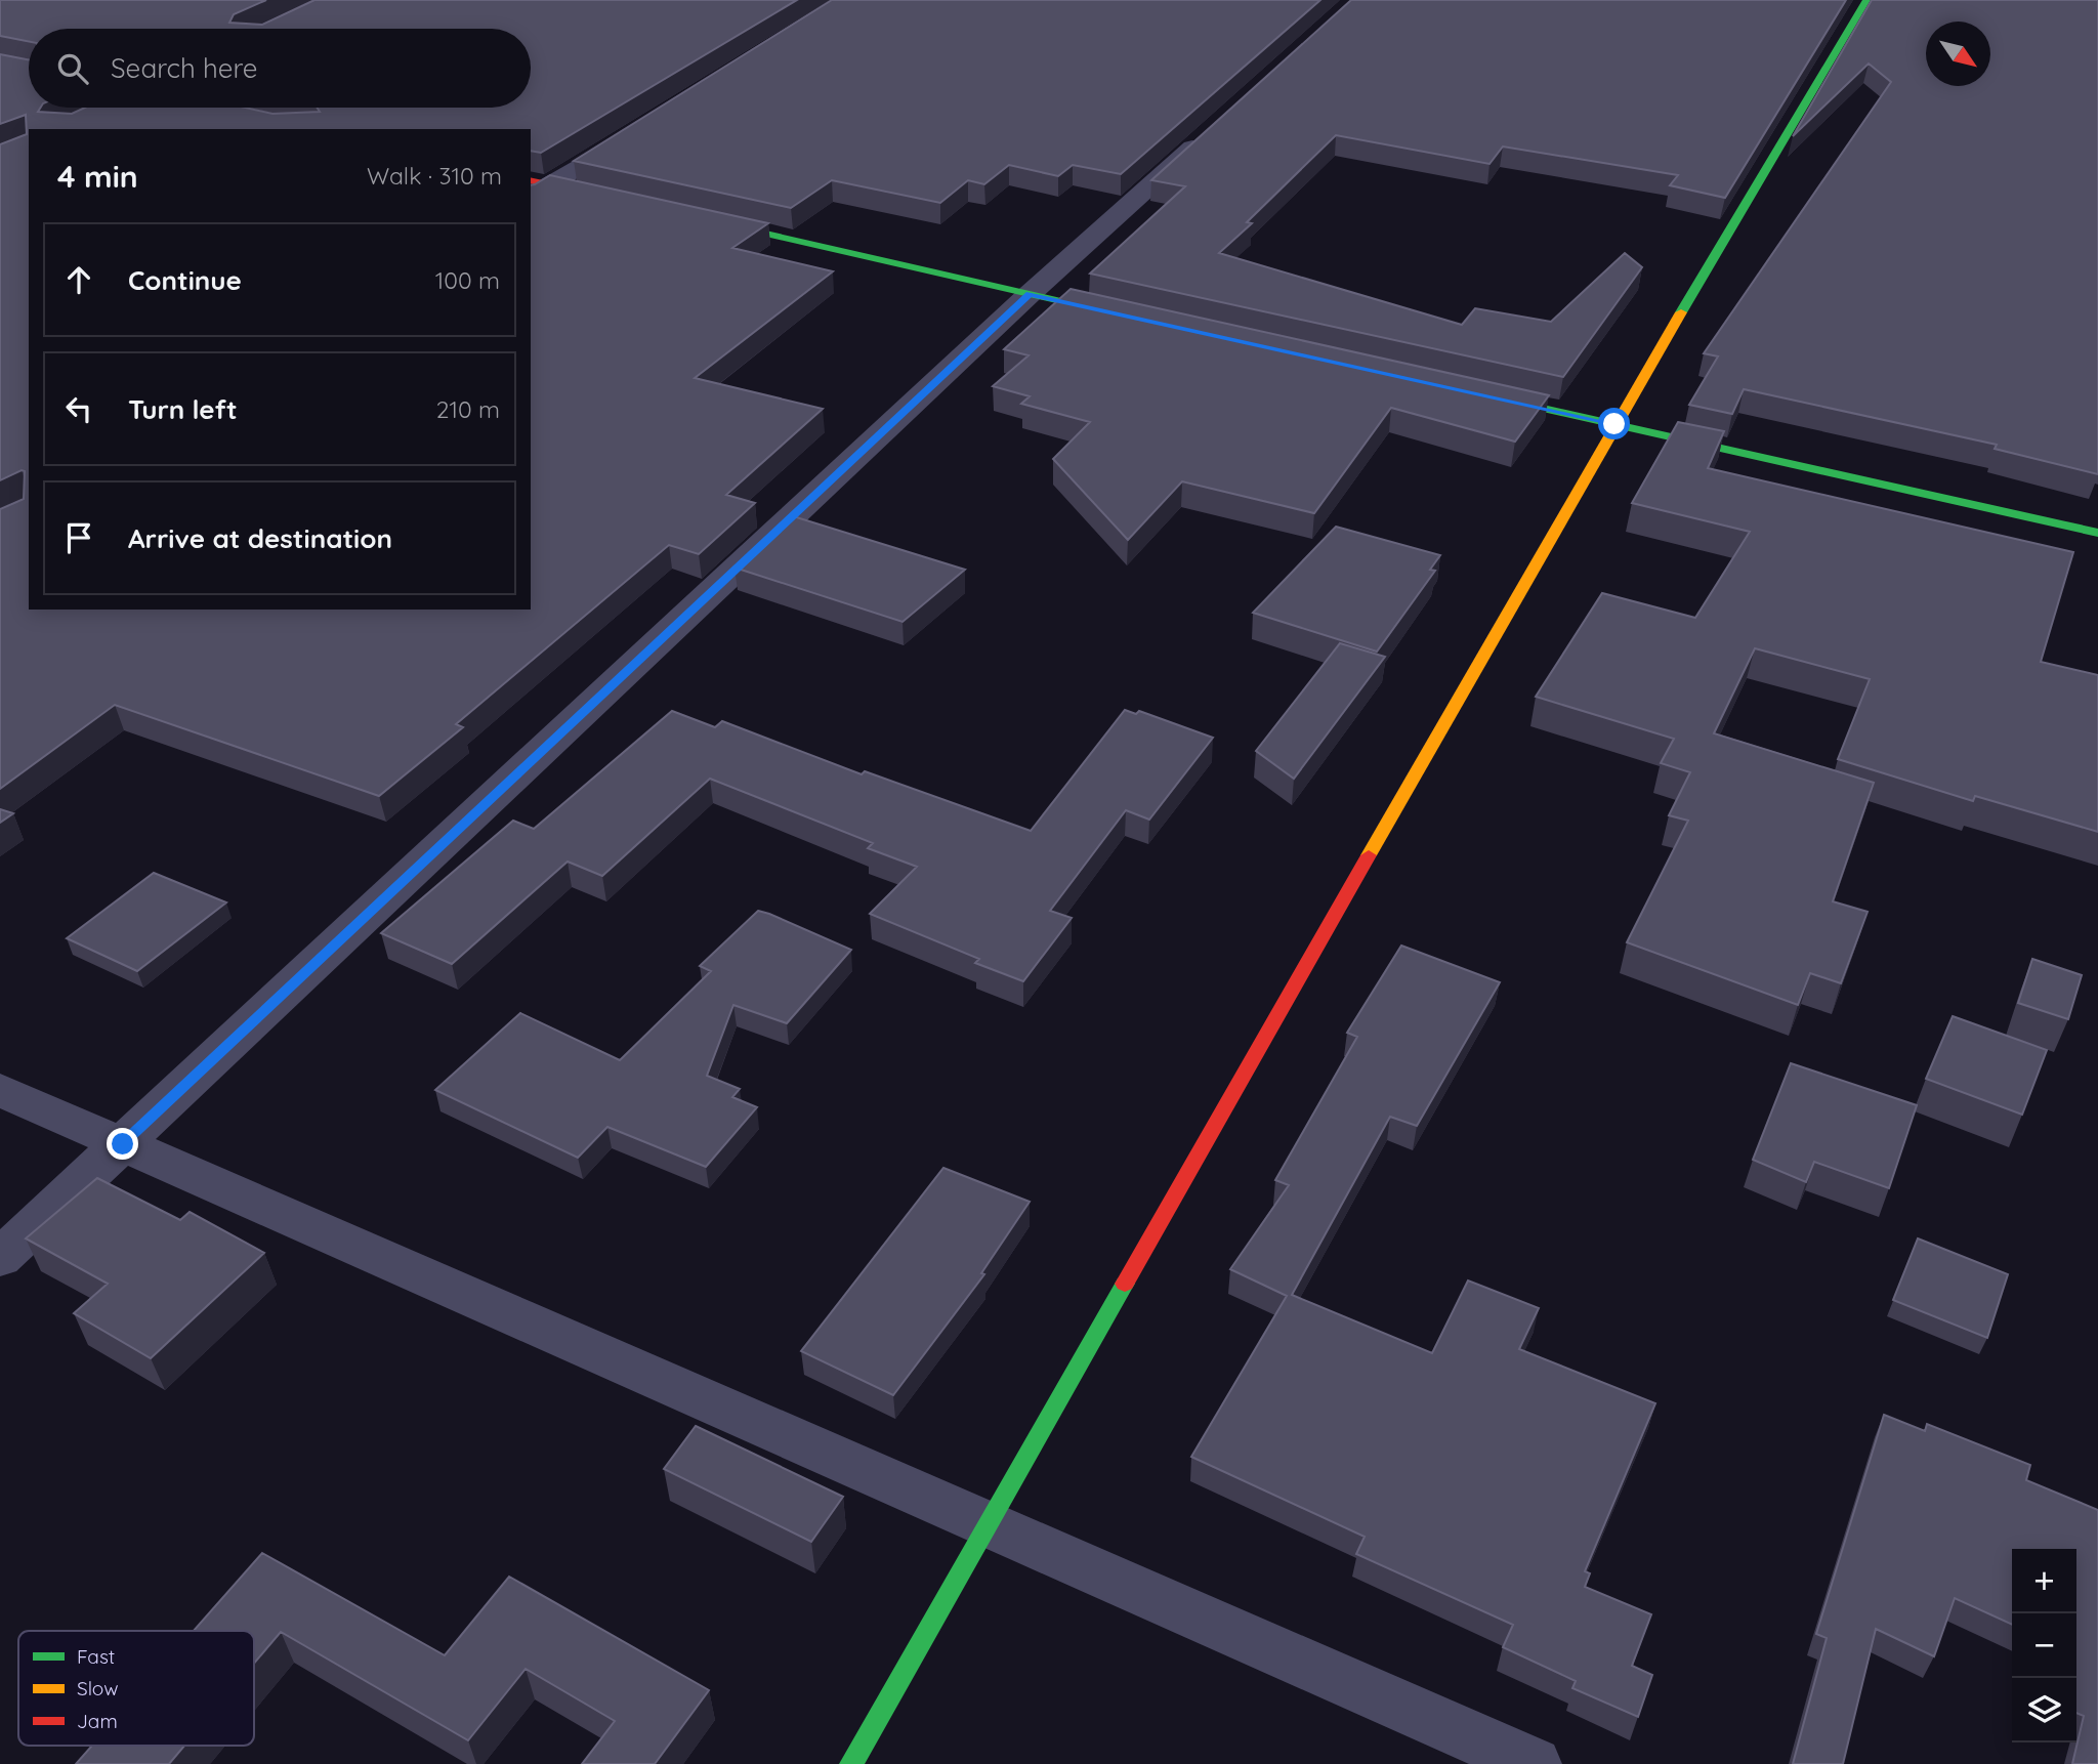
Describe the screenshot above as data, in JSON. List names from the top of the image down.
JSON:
{
  "legend": ["Fast", "Slow", "Jam"],
  "north": "bottom right",
  "page": {
    "search": "Search here",
    "heading": ["4 min", "Walk · 310 m"],
    "list": [
      ["Continue", "100 m"],
      ["Turn left", "210 m"],
      "Arrive at destination"
    ],
    "map_buttons": ["+", "−"]
  }
}
